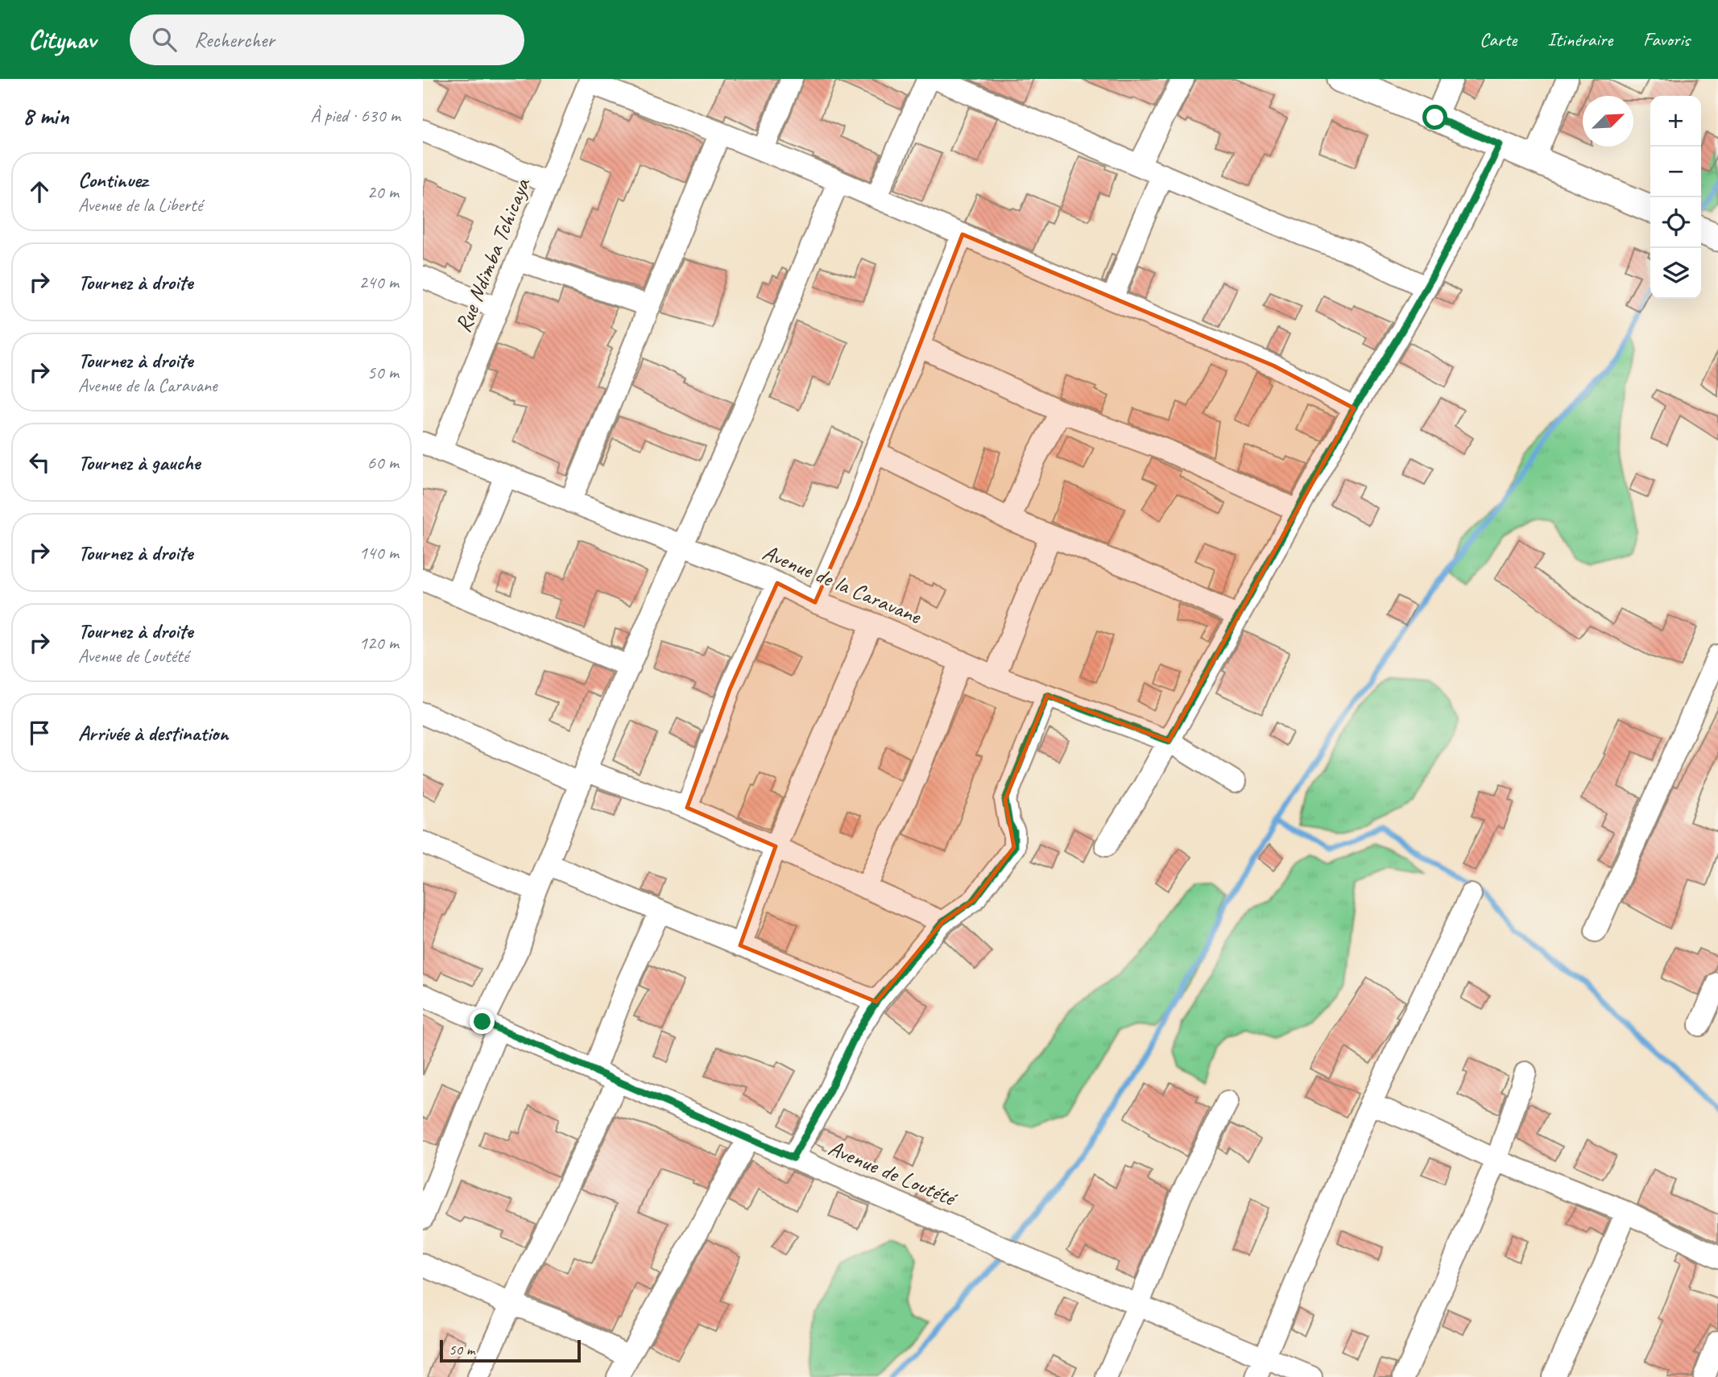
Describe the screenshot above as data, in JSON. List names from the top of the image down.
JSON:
{
  "streets": {
    "street": ["Rue Ndimba Tchicaya", "Avenue de la Caravane", "Avenue de Loutété"]
  },
  "crossings": [
    ["Rue Ndimba Tchicaya", "Avenue de la Caravane"]
  ],
  "scale_bar": "50 m",
  "north": "top right",
  "page": {
    "header": "Citynav",
    "search": "Rechercher",
    "nav": ["Carte", "Itinéraire", "Favoris"],
    "heading": ["8 min", "À pied · 630 m"],
    "map_buttons": ["+", "−"],
    "list": [
      ["Continuez", "Avenue de la Liberté", "20 m"],
      ["Tournez à droite", "240 m"],
      ["Tournez à droite", "Avenue de la Caravane", "50 m"],
      ["Tournez à gauche", "60 m"],
      ["Tournez à droite", "140 m"],
      ["Tournez à droite", "Avenue de Loutété", "120 m"],
      "Arrivée à destination"
    ],
    "scale": "50 m"
  }
}
